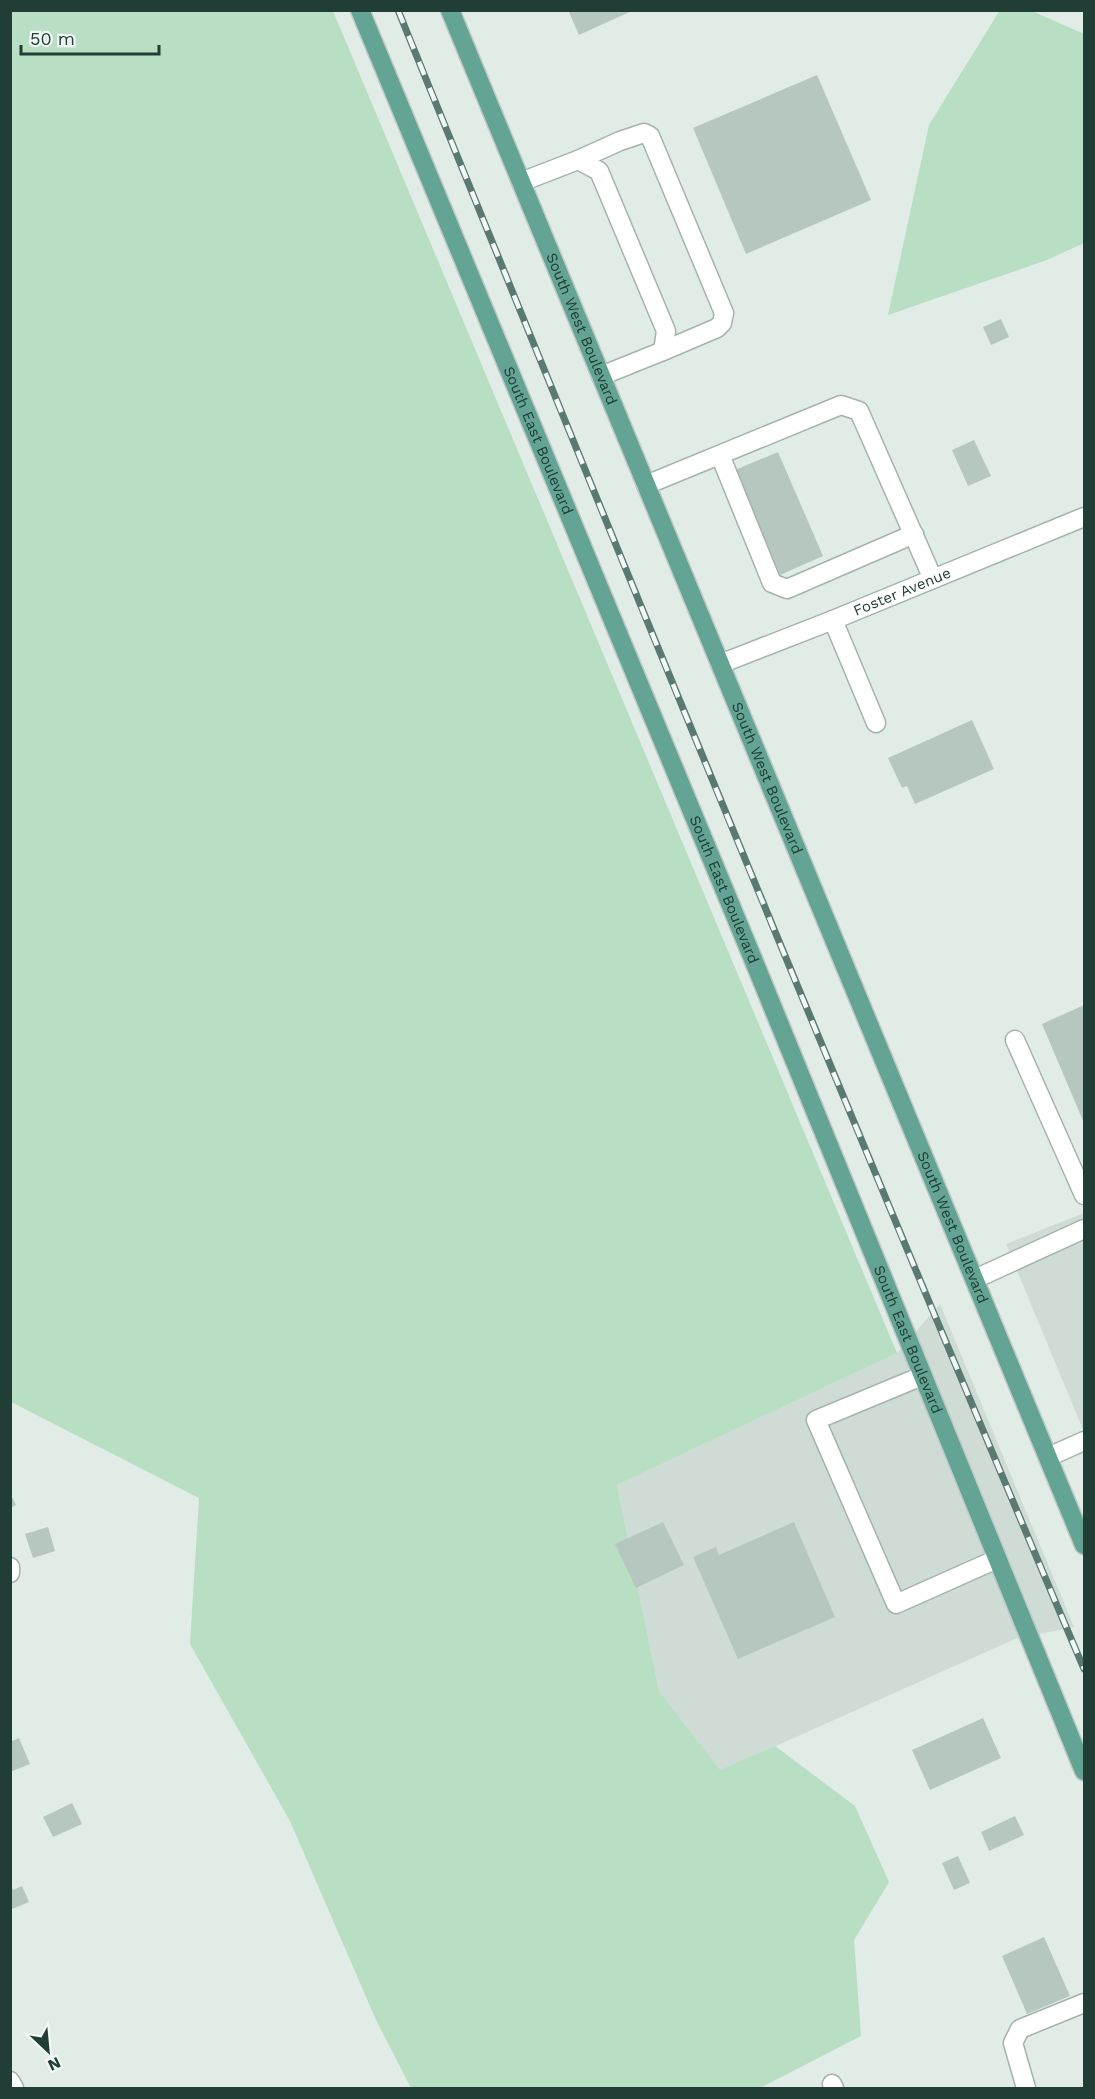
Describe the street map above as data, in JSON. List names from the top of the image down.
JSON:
{
  "streets": {
    "main road": ["South West Boulevard", "South East Boulevard"],
    "street": ["Foster Avenue"]
  },
  "crossings": [
    ["South West Boulevard", "Foster Avenue"]
  ],
  "scale_bar": "50 m",
  "north": "bottom right"
}
